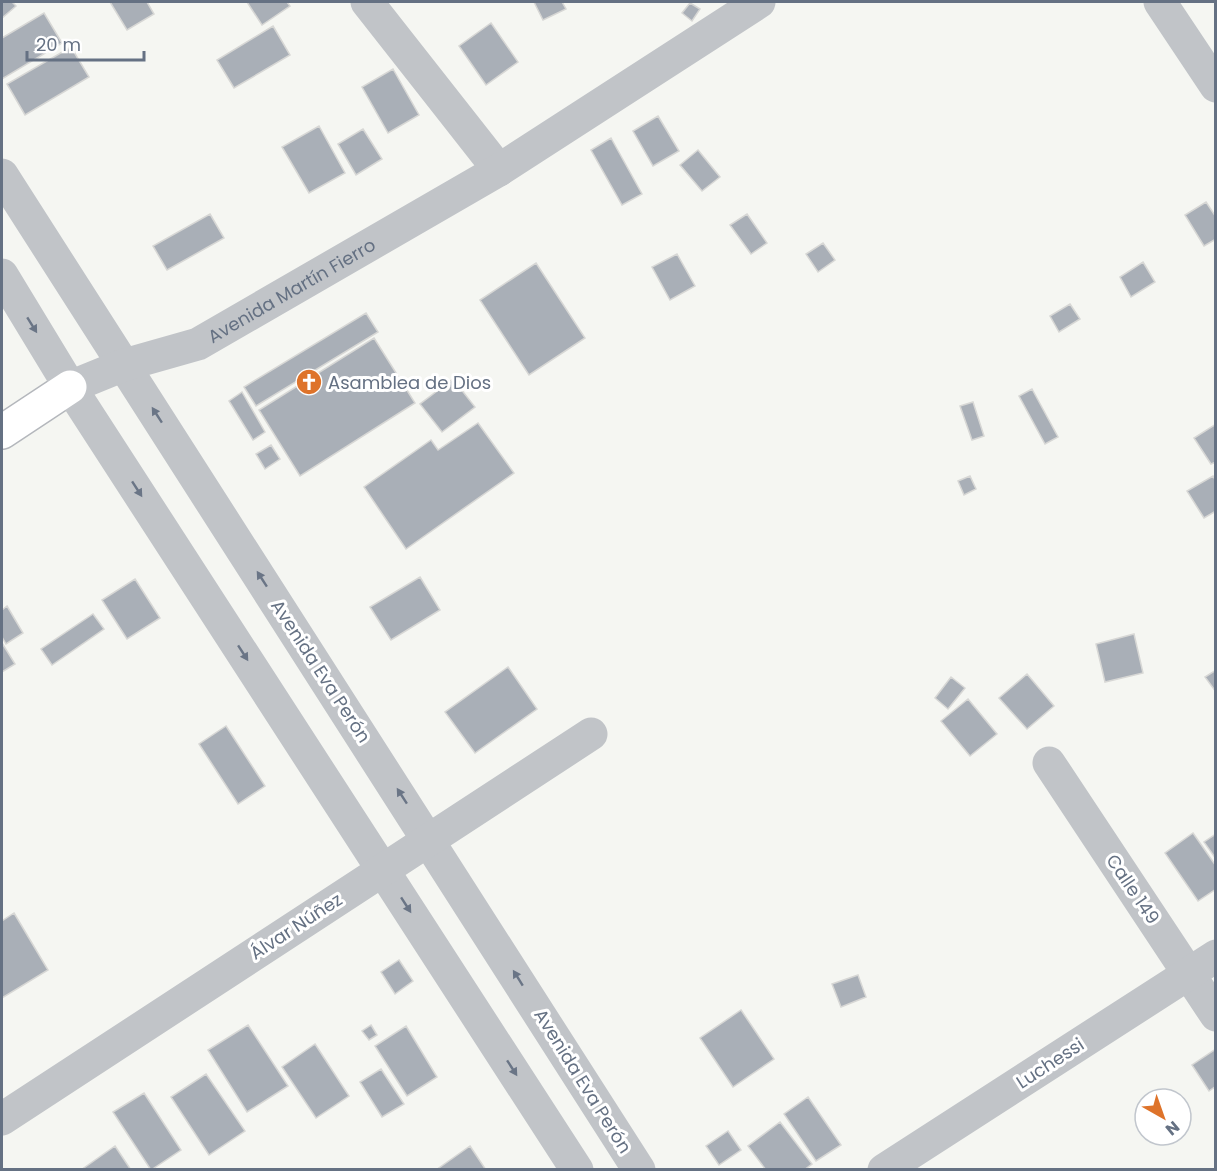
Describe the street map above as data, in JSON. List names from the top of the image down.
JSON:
{
  "streets": {
    "main road": ["Avenida Martín Fierro"],
    "street": [
      "Avenida Eva Perón",
      "Calle 149",
      "Álvar Núñez",
      "Luchessi"
    ]
  },
  "crossings": [
    ["Avenida Martín Fierro", "Avenida Eva Perón"],
    ["Avenida Eva Perón", "Álvar Núñez"],
    ["Calle 149", "Luchessi"]
  ],
  "places": {
    "church": ["Asamblea de Dios"]
  },
  "scale_bar": "20 m",
  "north": "bottom right"
}
